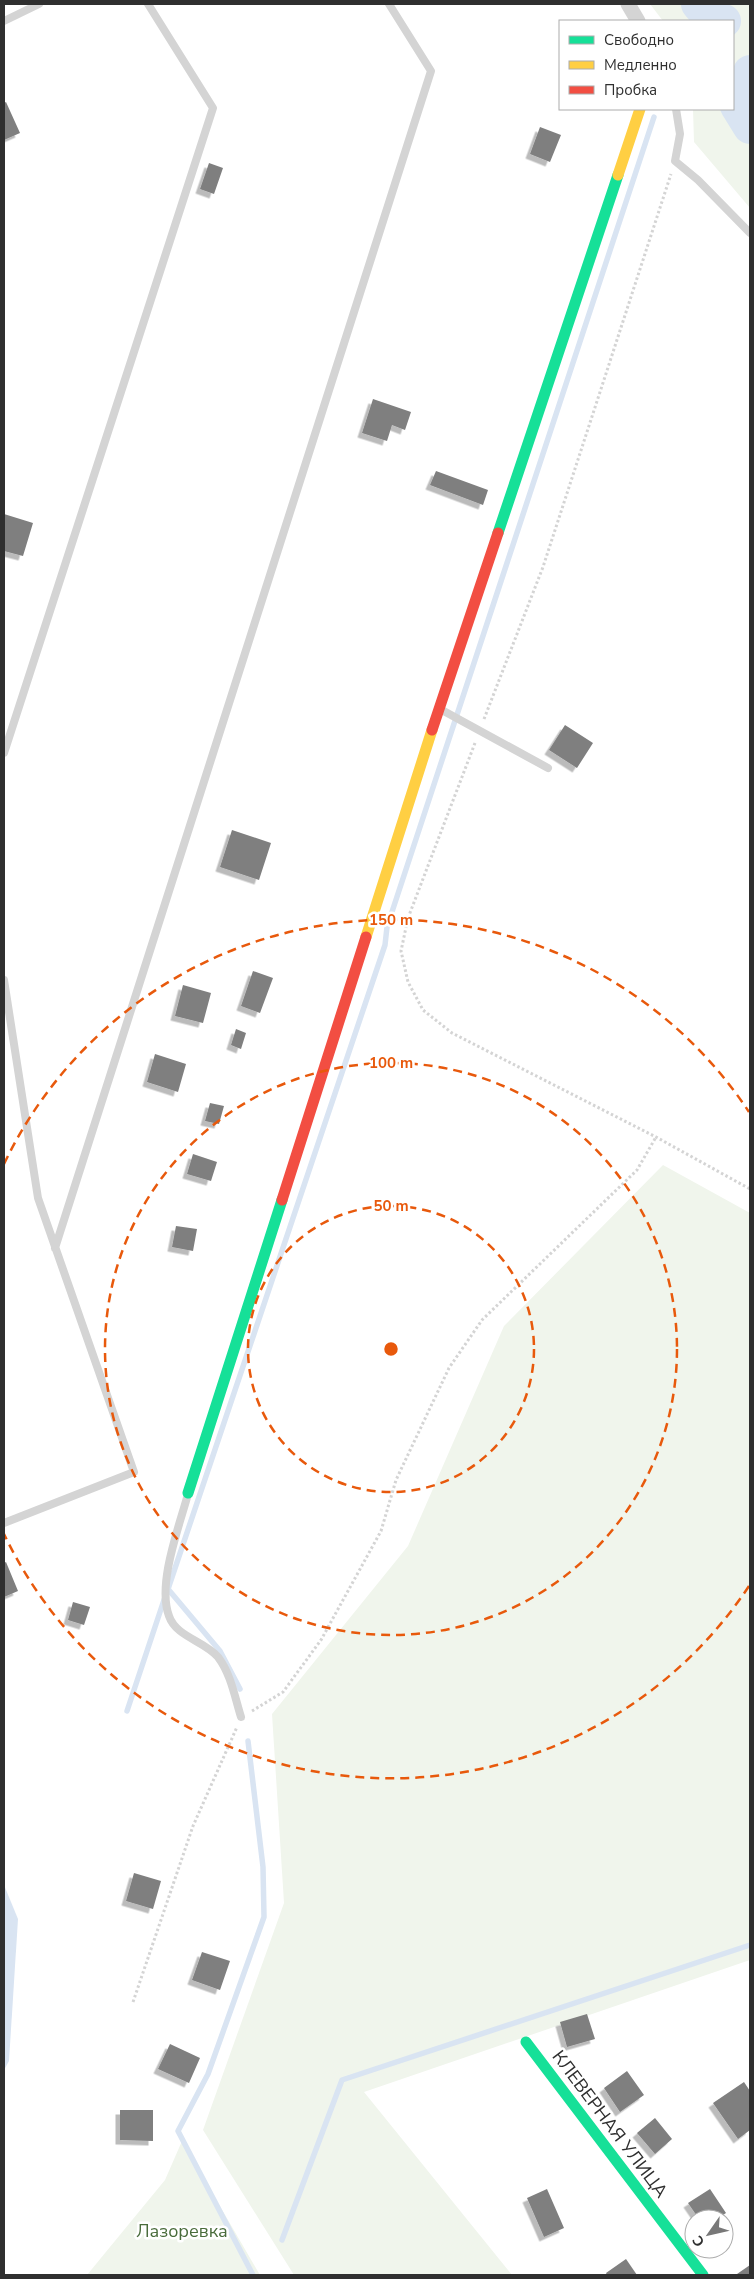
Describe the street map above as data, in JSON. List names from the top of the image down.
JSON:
{
  "streets": {
    "street": ["КЛЕВЕРНАЯ УЛИЦА"]
  },
  "parks": ["Лазоревка"],
  "legend": ["Свободно", "Медленно", "Пробка"],
  "north": "bottom left",
  "rings": ["150 m", "100 m", "50 m"]
}
